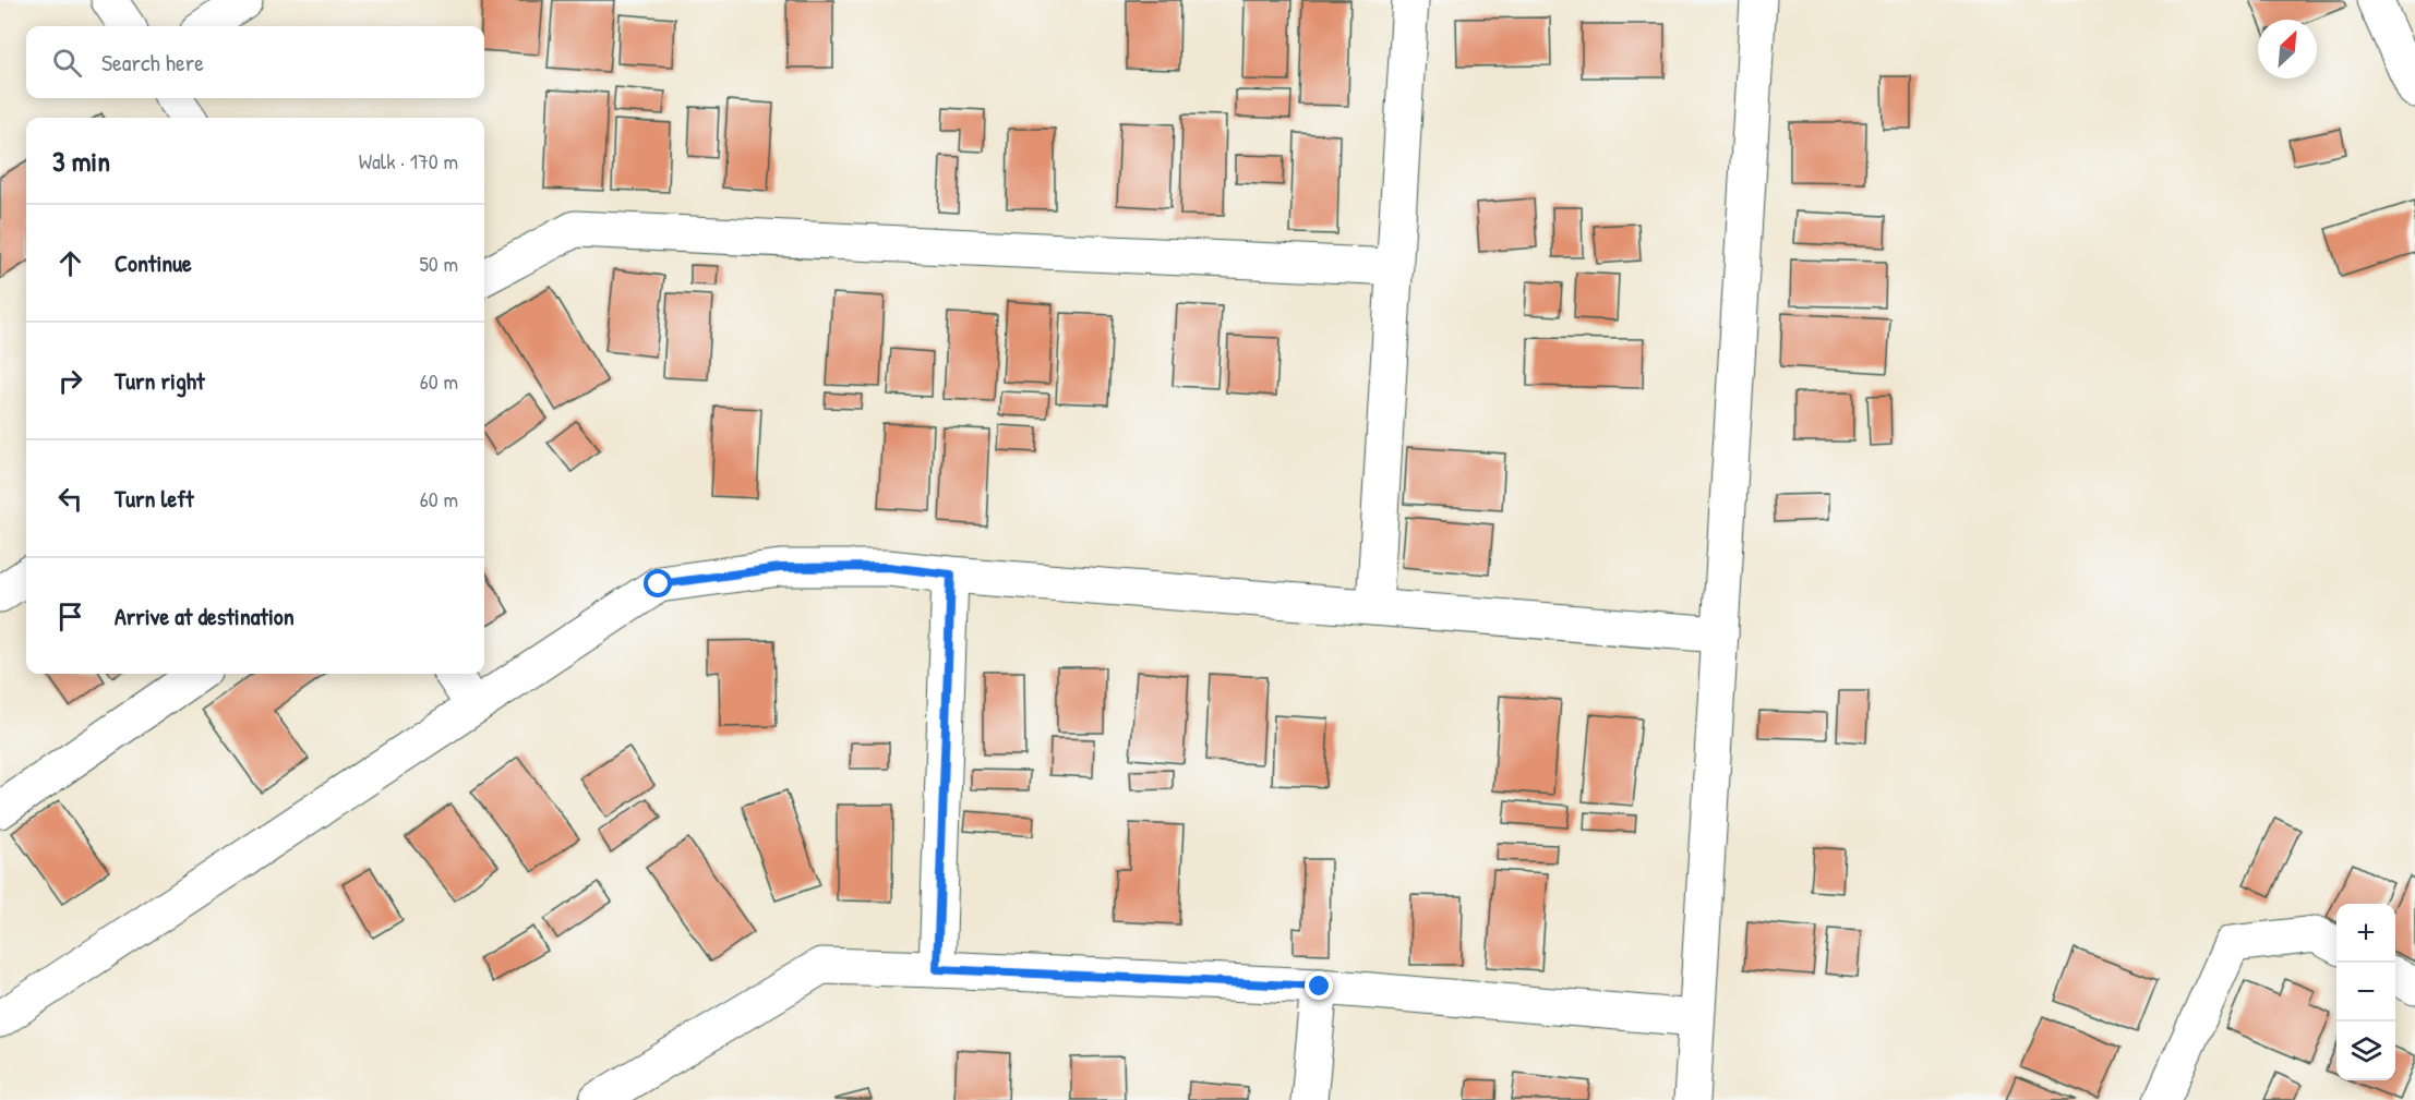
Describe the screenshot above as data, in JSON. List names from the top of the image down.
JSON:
{
  "north": "top right",
  "page": {
    "search": "Search here",
    "heading": ["3 min", "Walk · 170 m"],
    "list": [
      ["Continue", "50 m"],
      ["Turn right", "60 m"],
      ["Turn left", "60 m"],
      "Arrive at destination"
    ],
    "map_buttons": ["+", "−"]
  }
}
